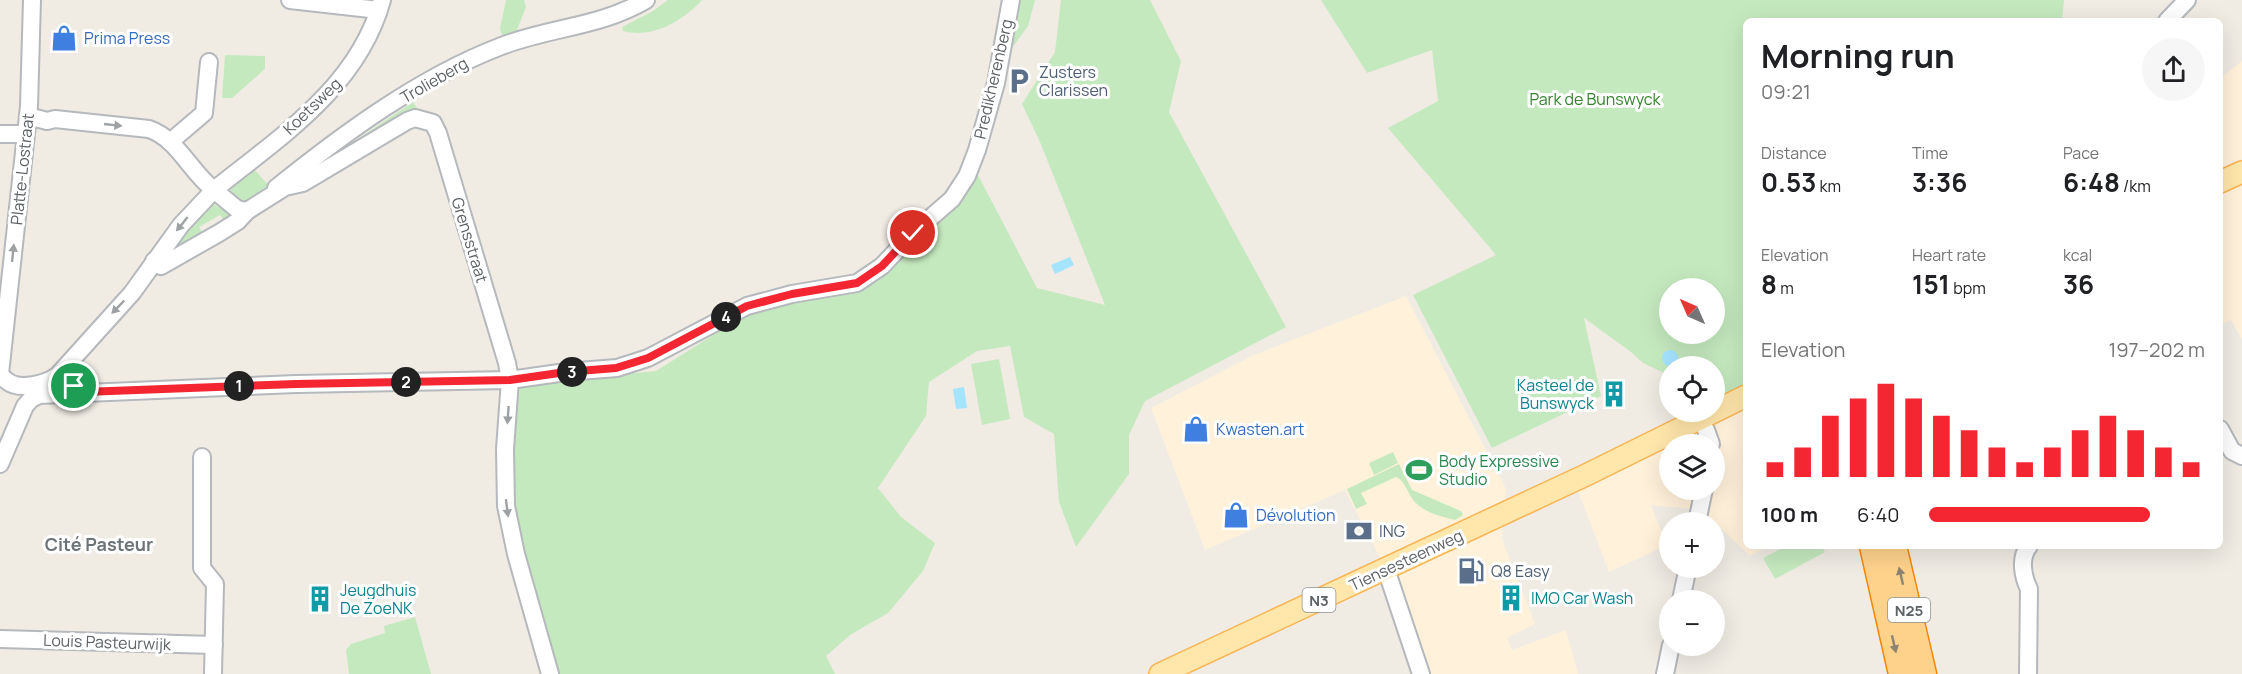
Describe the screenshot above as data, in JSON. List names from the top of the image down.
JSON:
{
  "streets": {
    "highway": ["N25"],
    "main road": ["Tiensesteenweg", "N3"],
    "street": [
      "Predikherenberg",
      "Trolieberg",
      "Koetsweg",
      "Platte-Lostraat",
      "Grensstraat",
      "Louis Pasteurwijk"
    ]
  },
  "crossings": [
    ["Predikherenberg", "Grensstraat"],
    ["Trolieberg", "Grensstraat"],
    ["Koetsweg", "Platte-Lostraat"],
    ["Koetsweg", "Grensstraat"]
  ],
  "one_way": ["Koetsweg", "Platte-Lostraat"],
  "districts": ["Cité Pasteur"],
  "parks": ["Park de Bunswyck"],
  "places": {
    "shop": ["Prima Press", "Kwasten.art", "Dévolution"],
    "parking": ["Zusters Clarissen"],
    "building": ["Kasteel de Bunswyck", "IMO Car Wash", "Jeugdhuis De ZoeNK"],
    "sports": ["Body Expressive Studio"],
    "bank": ["ING"],
    "fuel station": ["Q8 Easy"]
  },
  "north": "top left",
  "page": {
    "heading": ["Morning run", "09:21"],
    "stats": [
      ["Distance", "0.53 km"],
      ["Time", "3:36"],
      ["Pace", "6:48 /km"],
      ["Elevation", "8 m"],
      ["Heart rate", "151 bpm"],
      ["kcal", "36"]
    ],
    "map_buttons": ["+", "−"],
    "pins": [
      "4",
      "3",
      "2",
      "1"
    ],
    "chart": ["Elevation", "197–202 m"],
    "list": [
      {
        "name": "100 m",
        "note": "6:40"
      }
    ]
  }
}
